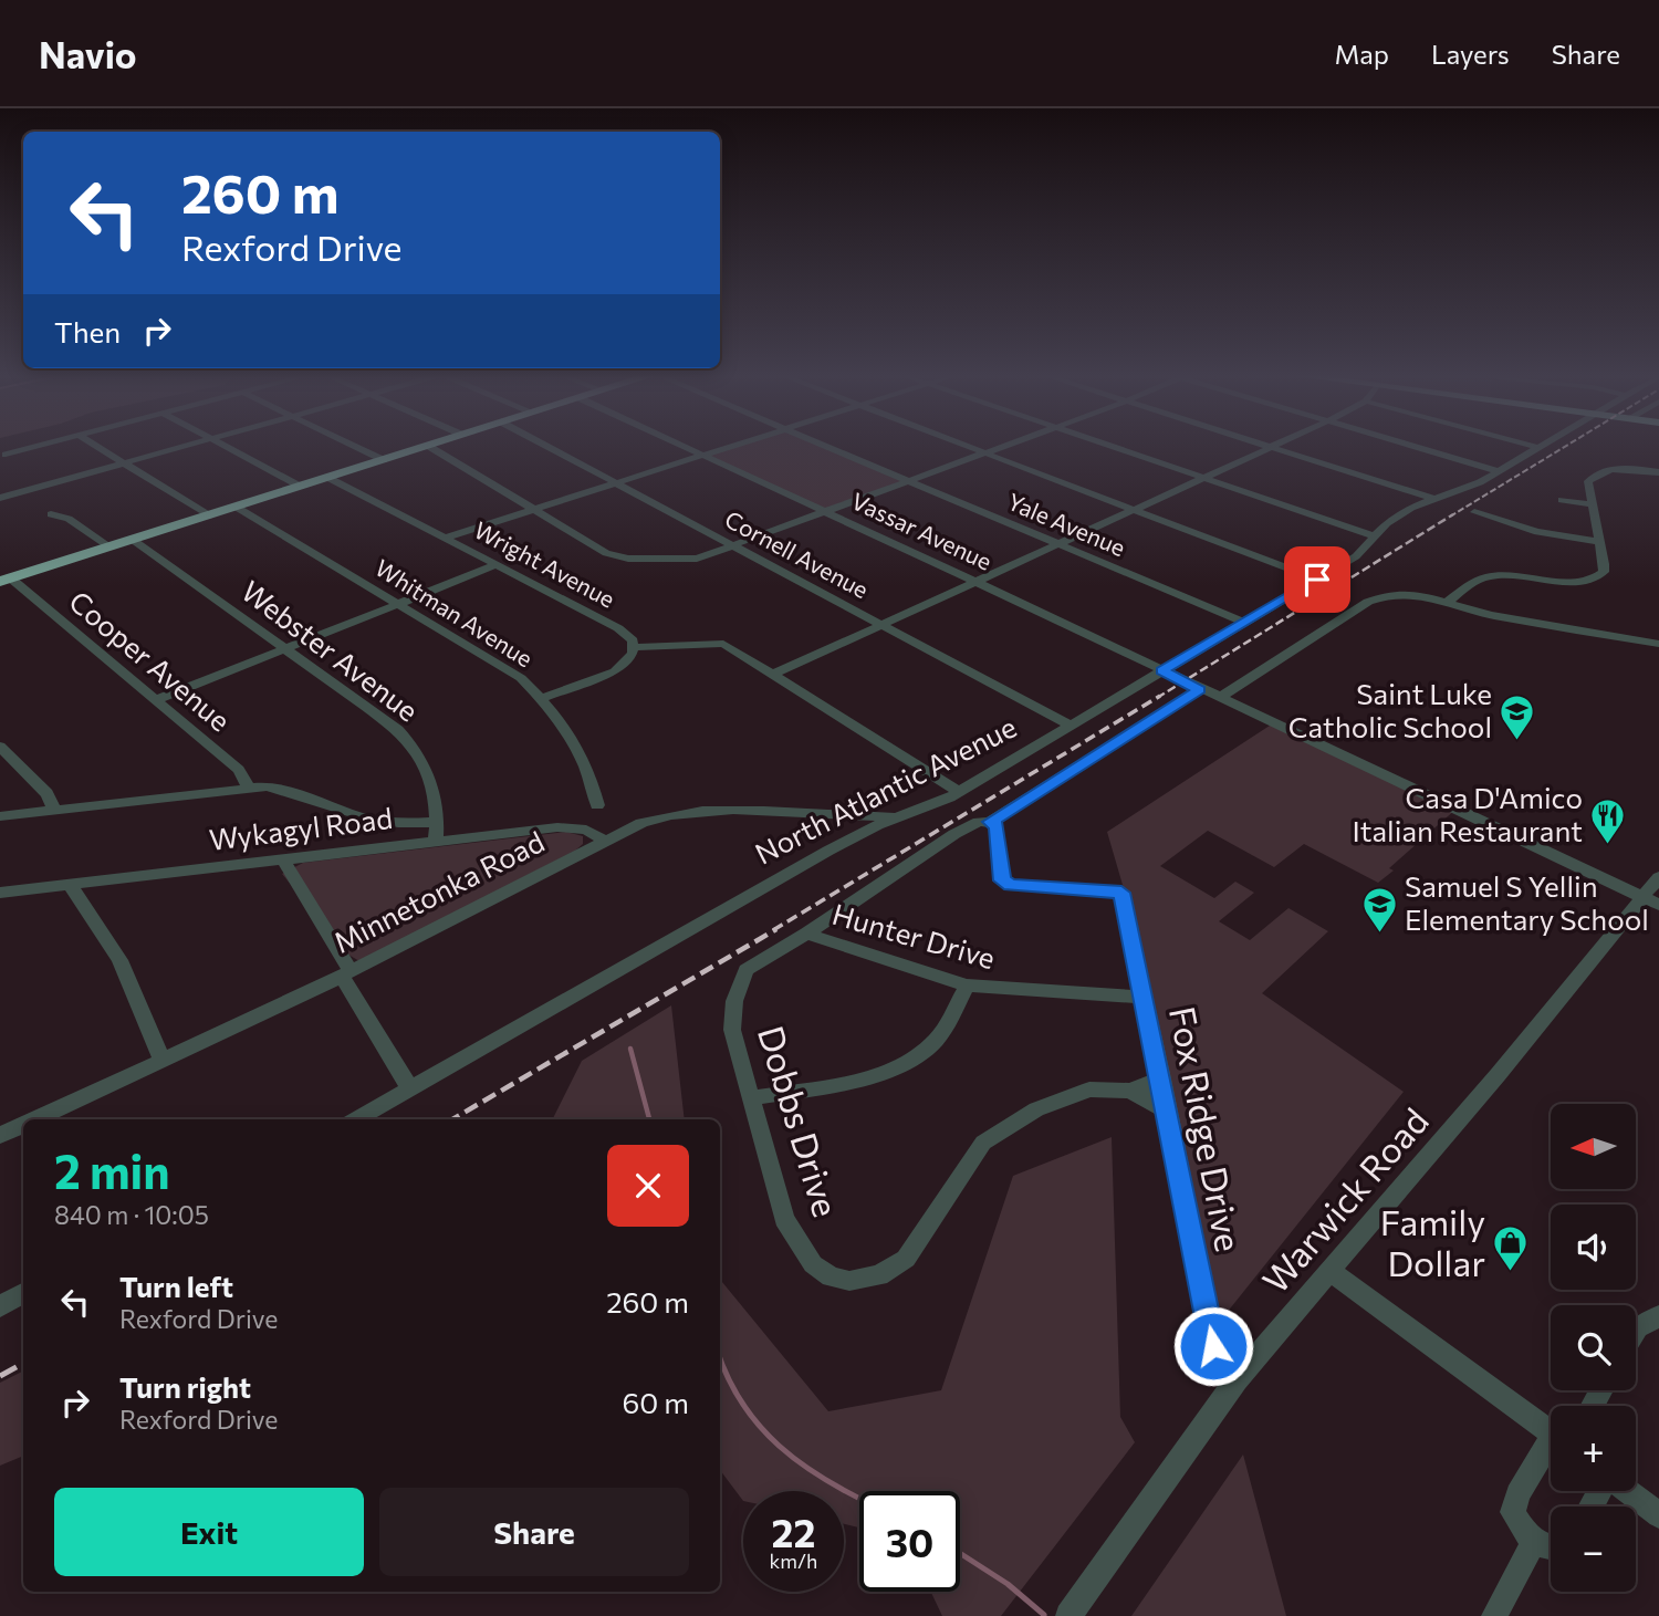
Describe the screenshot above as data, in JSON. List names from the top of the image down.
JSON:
{
  "streets": {
    "street": [
      "Yale Avenue",
      "Vassar Avenue",
      "Cornell Avenue",
      "Wright Avenue",
      "Whitman Avenue",
      "Webster Avenue",
      "Cooper Avenue",
      "North Atlantic Avenue",
      "Wykagyl Road",
      "Minnetonka Road",
      "Hunter Drive",
      "Dobbs Drive",
      "Fox Ridge Drive",
      "Warwick Road"
    ]
  },
  "crossings": [
    ["Yale Avenue", "North Atlantic Avenue"],
    ["Vassar Avenue", "North Atlantic Avenue"],
    ["Vassar Avenue", "Dobbs Drive"],
    ["Vassar Avenue", "Warwick Road"],
    ["Cornell Avenue", "North Atlantic Avenue"],
    ["Wright Avenue", "Whitman Avenue"],
    ["Webster Avenue", "Wykagyl Road"],
    ["North Atlantic Avenue", "Minnetonka Road"],
    ["Wykagyl Road", "Minnetonka Road"],
    ["Hunter Drive", "Dobbs Drive"],
    ["Hunter Drive", "Fox Ridge Drive"],
    ["Dobbs Drive", "Fox Ridge Drive"],
    ["Fox Ridge Drive", "Warwick Road"]
  ],
  "places": {
    "school or university": ["Saint Luke Catholic School", "Samuel S Yellin Elementary School"],
    "restaurant": ["Casa D'Amico Italian Restaurant"],
    "shop": ["Family Dollar"]
  },
  "north": "left",
  "page": {
    "header": "Navio",
    "nav": ["Map", "Layers", "Share"],
    "turn": ["260 m", "Rexford Drive"],
    "then": "Then",
    "map_buttons": ["+", "−"],
    "heading": ["2 min", "840 m · 10:05"],
    "list": [
      {
        "name": "Turn left",
        "note": "Rexford Drive",
        "value": "260 m"
      },
      {
        "name": "Turn right",
        "note": "Rexford Drive",
        "value": "60 m"
      }
    ],
    "buttons": ["Exit", "Share"],
    "speed": "22 km/h",
    "limit": "30"
  }
}
